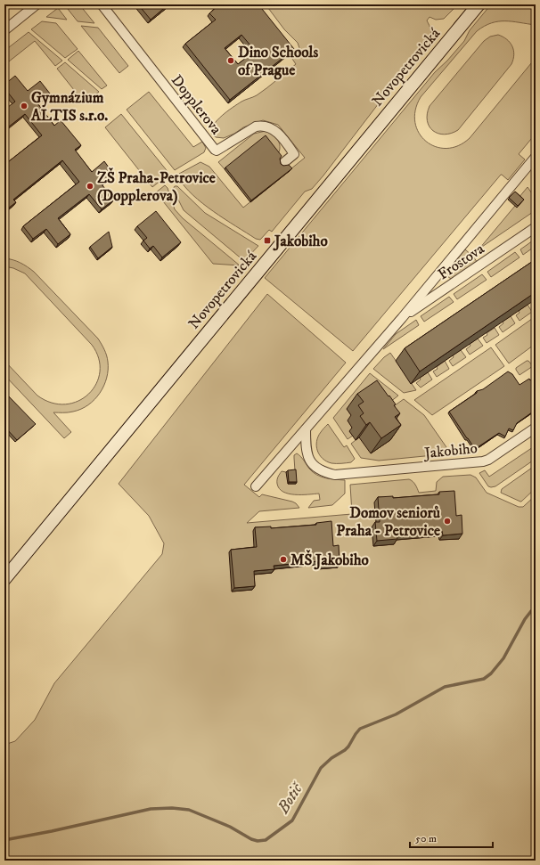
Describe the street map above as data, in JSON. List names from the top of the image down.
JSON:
{
  "streets": {
    "main road": ["Novopetrovická"],
    "street": ["Dopplerova", "Frostova", "Jakobiho"]
  },
  "water": ["Botič"],
  "places": {
    "other": [
      "Dino Schools of Prague",
      "Gymnázium ALTIS s.r.o.",
      "ZŠ Praha-Petrovice (Dopplerova)",
      "Domov seniorů Praha - Petrovice",
      "MŠ Jakobiho"
    ],
    "transit": ["Jakobiho"]
  },
  "scale_bar": "50 m"
}
